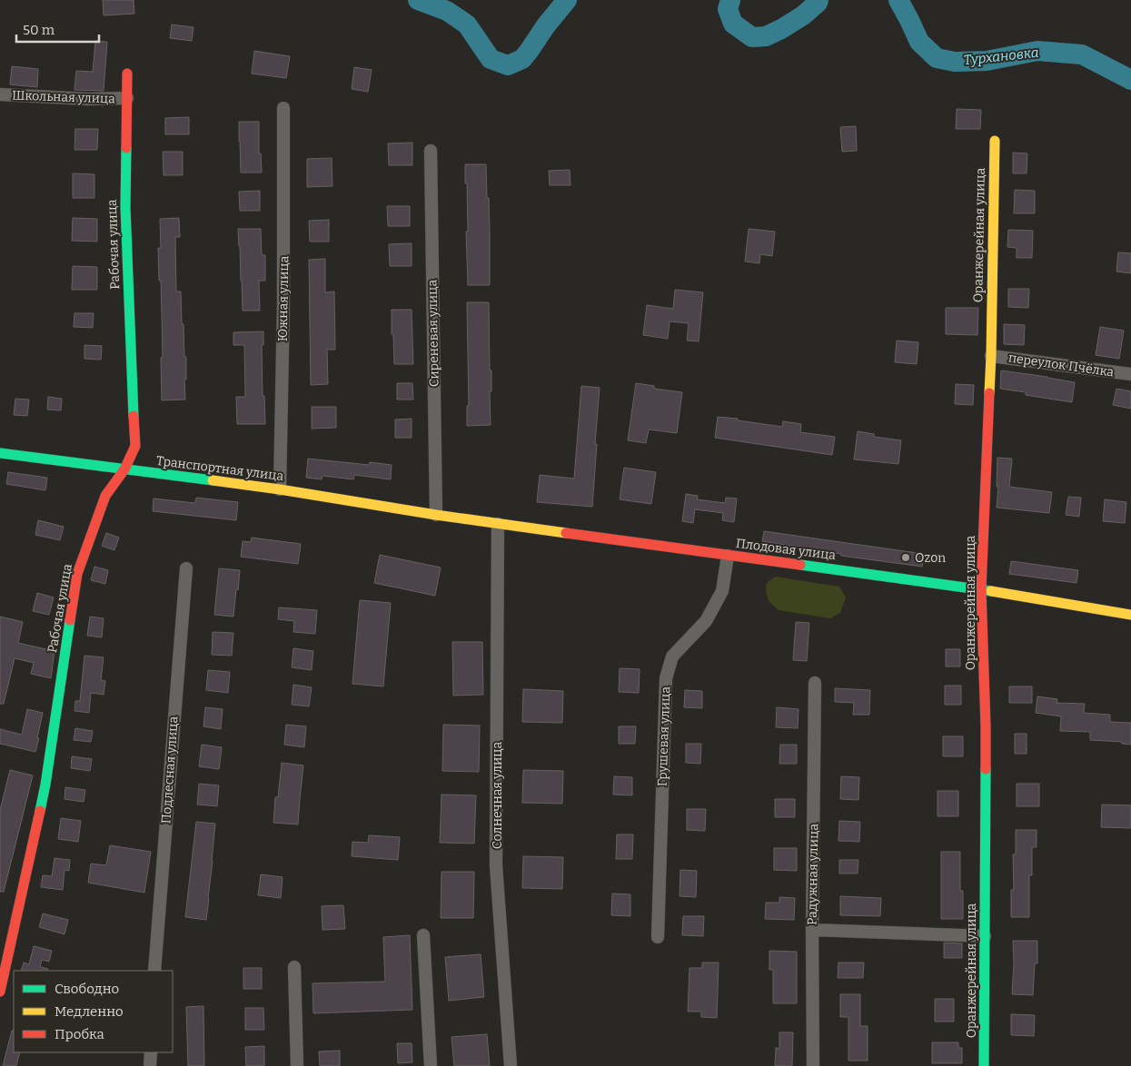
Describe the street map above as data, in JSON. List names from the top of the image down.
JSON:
{
  "streets": {
    "street": [
      "Школьная улица",
      "Оранжерейная улица",
      "Рабочая улица",
      "Южная улица",
      "Сиреневая улица",
      "переулок Пчёлка",
      "Транспортная улица",
      "Плодовая улица",
      "Грушевая улица",
      "Подлесная улица",
      "Солнечная улица",
      "Радужная улица"
    ]
  },
  "crossings": [
    ["Школьная улица", "Рабочая улица"],
    ["Оранжерейная улица", "переулок Пчёлка"],
    ["Оранжерейная улица", "Плодовая улица"],
    ["Рабочая улица", "Транспортная улица"],
    ["Южная улица", "Транспортная улица"],
    ["Сиреневая улица", "Транспортная улица"],
    ["Сиреневая улица", "Плодовая улица"],
    ["Транспортная улица", "Плодовая улица"],
    ["Плодовая улица", "Грушевая улица"],
    ["Плодовая улица", "Солнечная улица"]
  ],
  "water": ["Турхановка"],
  "places": ["Ozon"],
  "legend": ["Свободно", "Медленно", "Пробка"],
  "scale_bar": "50 m"
}
